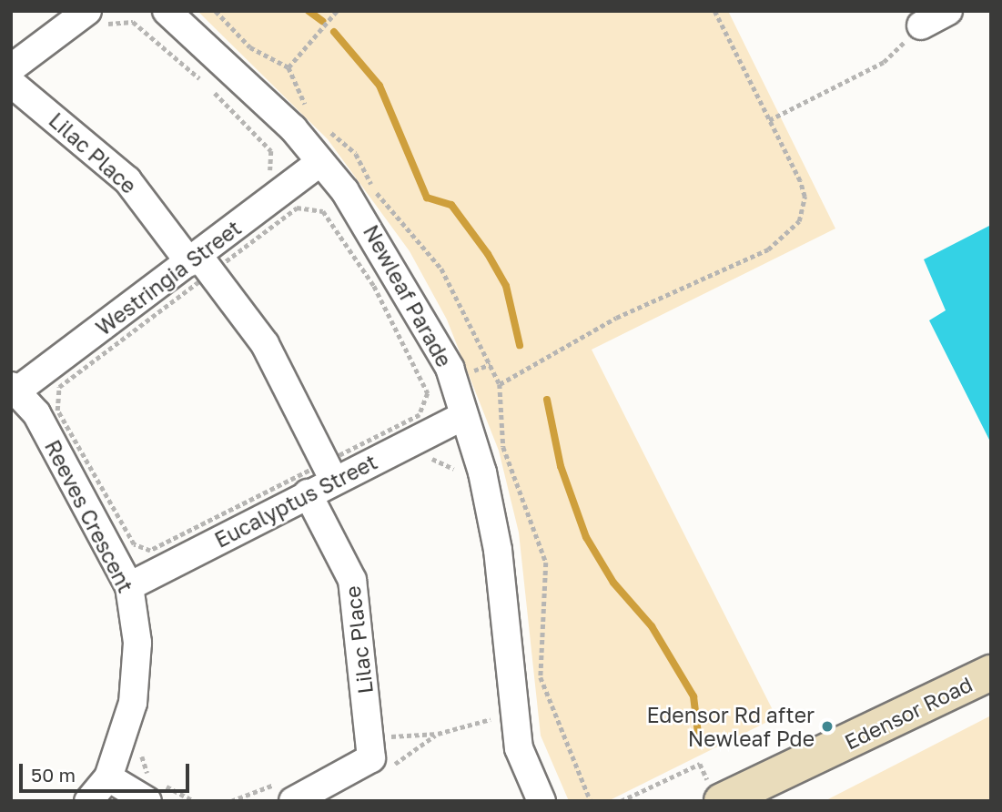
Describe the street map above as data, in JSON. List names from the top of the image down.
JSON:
{
  "streets": {
    "main road": ["Edensor Road"],
    "street": [
      "Lilac Place",
      "Westringia Street",
      "Newleaf Parade",
      "Eucalyptus Street",
      "Reeves Crescent"
    ]
  },
  "crossings": [
    ["Lilac Place", "Westringia Street"],
    ["Lilac Place", "Eucalyptus Street"],
    ["Westringia Street", "Newleaf Parade"],
    ["Westringia Street", "Reeves Crescent"],
    ["Newleaf Parade", "Eucalyptus Street"],
    ["Eucalyptus Street", "Reeves Crescent"]
  ],
  "places": ["Edensor Rd after Newleaf Pde"],
  "scale_bar": "50 m"
}
